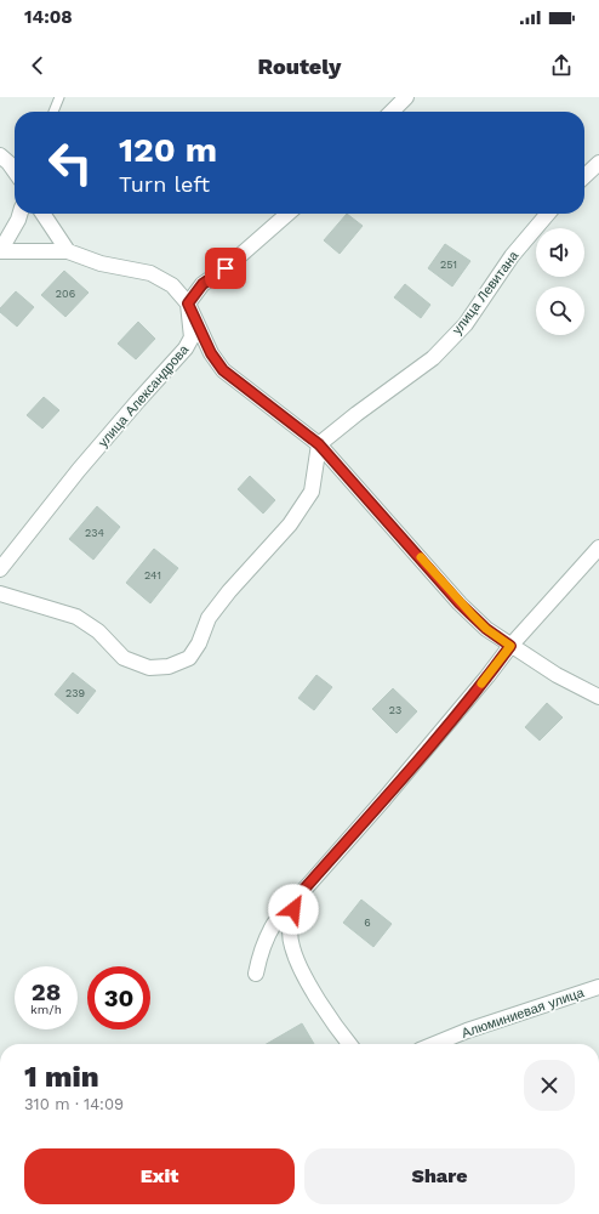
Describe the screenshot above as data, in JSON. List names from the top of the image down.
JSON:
{
  "streets": {
    "street": ["улица Левитана", "улица Александрова", "Алюминиевая улица"]
  },
  "house_numbers": [
    "251",
    "206",
    "234",
    "241",
    "239",
    "23",
    "6"
  ],
  "page": {
    "status": "14:08",
    "header": "Routely",
    "turn": ["120 m", "Turn left"],
    "speed": "28 km/h",
    "limit": "30",
    "heading": ["1 min", "310 m · 14:09"],
    "buttons": ["Exit", "Share"]
  }
}
